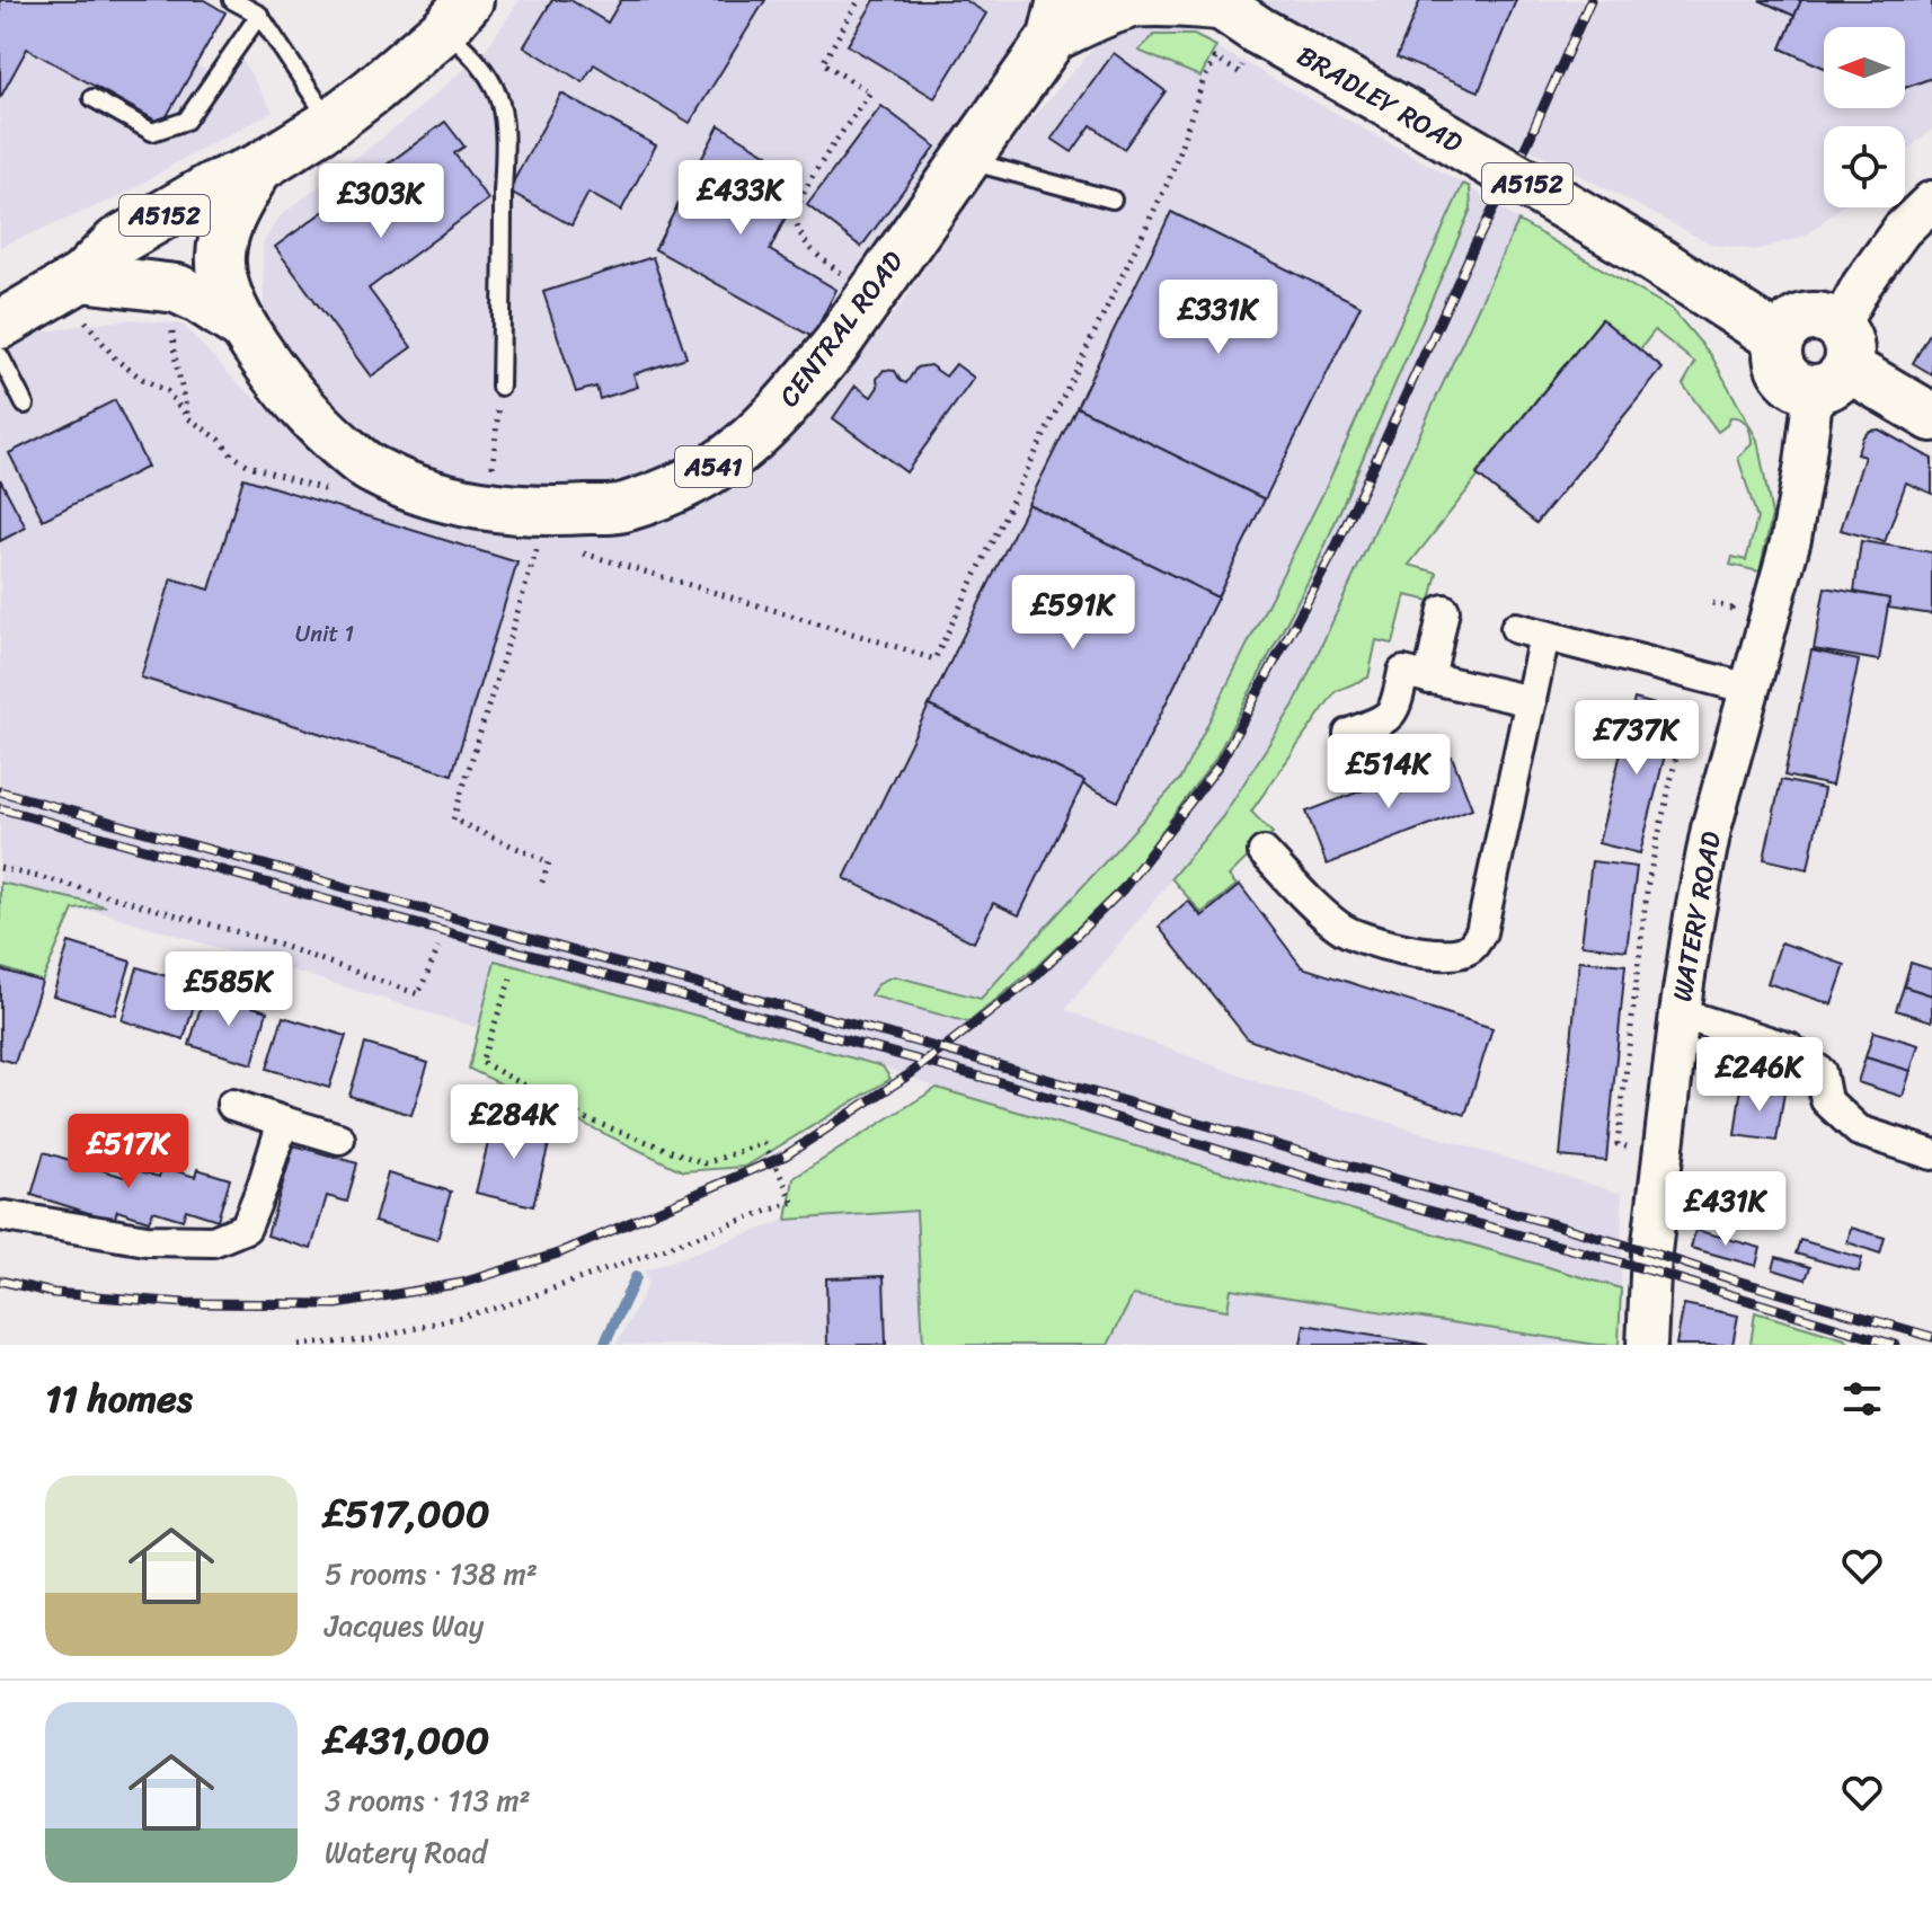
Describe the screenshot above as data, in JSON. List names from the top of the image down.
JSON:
{
  "streets": {
    "main road": [
      "BRADLEY ROAD",
      "A5152",
      "CENTRAL ROAD",
      "A541"
    ],
    "street": ["WATERY ROAD"]
  },
  "crossings": [
    ["BRADLEY ROAD", "CENTRAL ROAD"],
    ["BRADLEY ROAD", "WATERY ROAD"],
    ["A5152", "CENTRAL ROAD"]
  ],
  "house_numbers": ["Unit 1"],
  "north": "left",
  "page": {
    "price": [
      "£433K",
      "£303K",
      "£331K",
      "£591K",
      "£737K",
      "£514K",
      "£585K",
      "£246K",
      "£284K",
      "£517K",
      "£431K"
    ],
    "heading": "11 homes",
    "list": [
      {
        "name": "£517,000",
        "note": "5 rooms · 138 m² · Jacques Way"
      },
      {
        "name": "£431,000",
        "note": "3 rooms · 113 m² · Watery Road"
      }
    ]
  }
}
